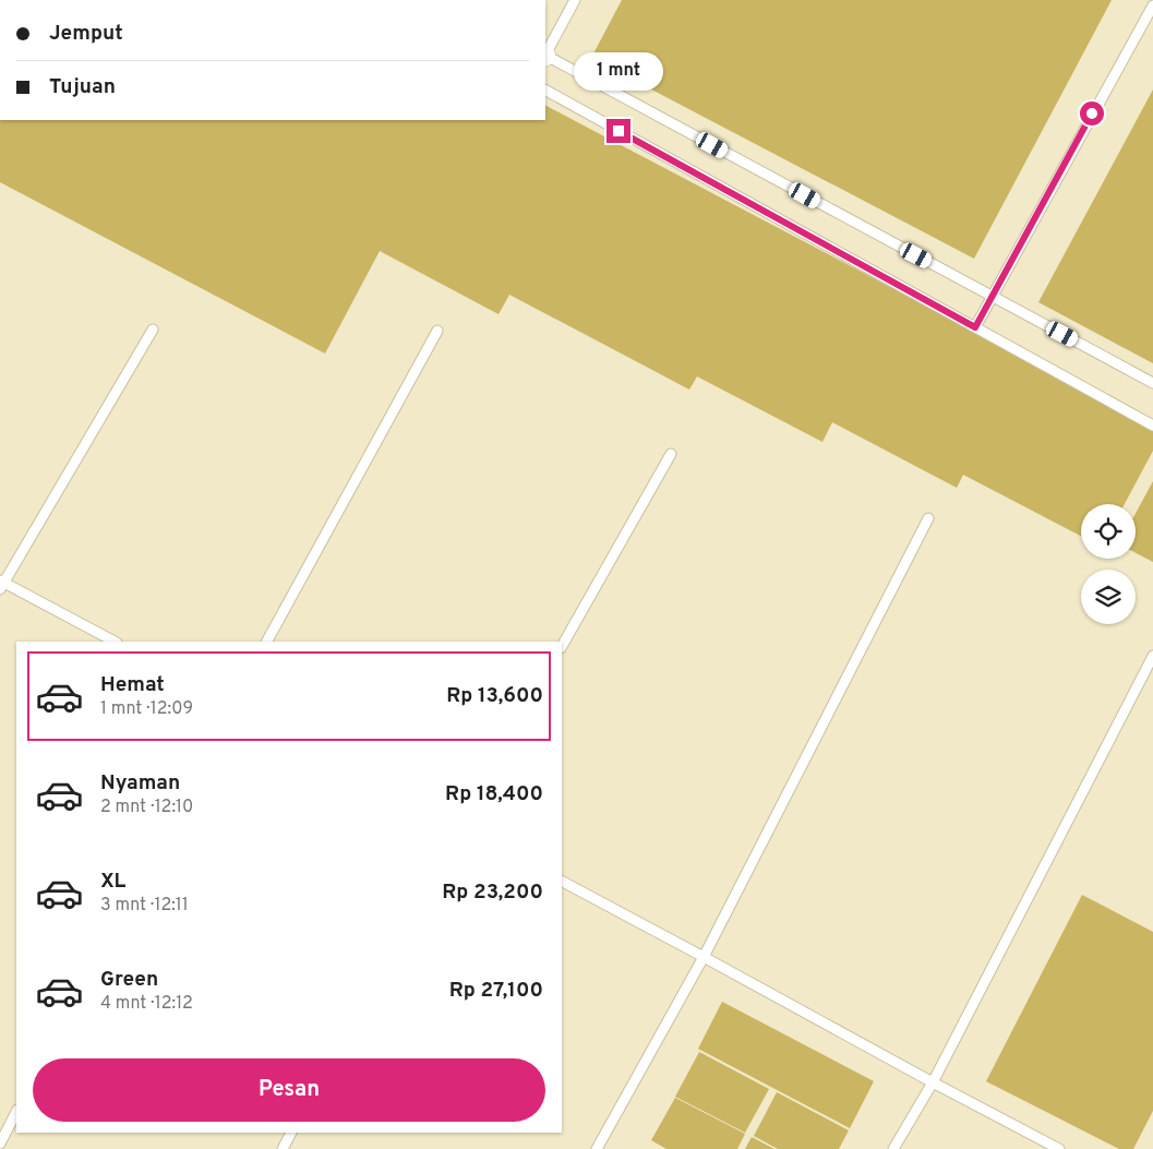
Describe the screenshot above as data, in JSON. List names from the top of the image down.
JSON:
{
  "page": {
    "banner": ["Jemput", "Tujuan"],
    "bubble": "1 mnt",
    "list": [
      {
        "name": "Hemat",
        "note": "1 mnt · 12:09",
        "value": "Rp 13,600"
      },
      {
        "name": "Nyaman",
        "note": "2 mnt · 12:10",
        "value": "Rp 18,400"
      },
      {
        "name": "XL",
        "note": "3 mnt · 12:11",
        "value": "Rp 23,200"
      },
      {
        "name": "Green",
        "note": "4 mnt · 12:12",
        "value": "Rp 27,100"
      }
    ],
    "buttons": "Pesan"
  }
}
